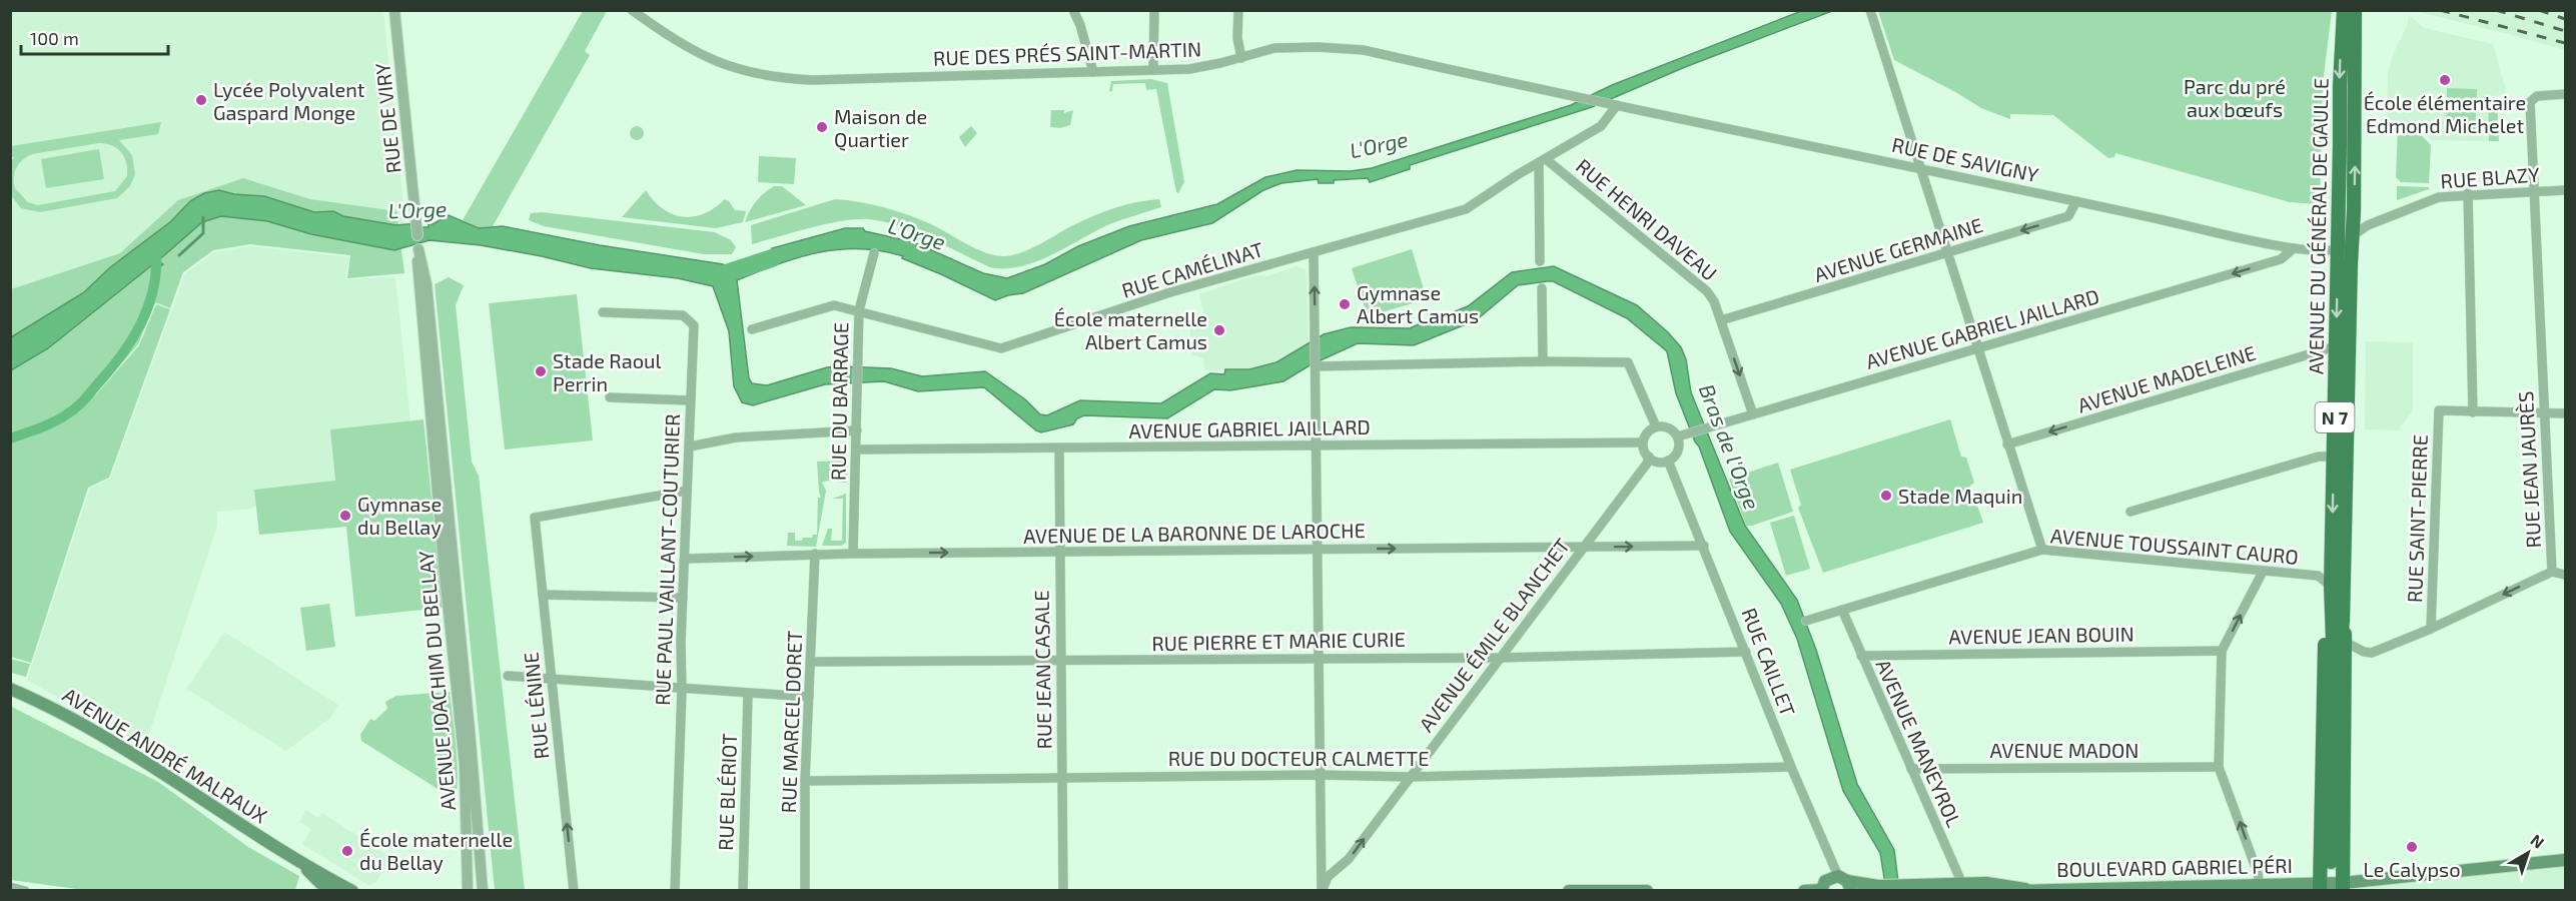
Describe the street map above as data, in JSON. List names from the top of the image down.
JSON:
{
  "streets": {
    "main road": [
      "AVENUE DU GÉNÉRAL DE GAULLE",
      "N 7",
      "AVENUE ANDRÉ MALRAUX",
      "BOULEVARD GABRIEL PÉRI"
    ],
    "street": [
      "RUE DES PRÉS SAINT-MARTIN",
      "RUE DE VIRY",
      "RUE DE SAVIGNY",
      "RUE BLAZY",
      "RUE HENRI DAVEAU",
      "AVENUE GERMAINE",
      "RUE CAMÉLINAT",
      "AVENUE GABRIEL JAILLARD",
      "AVENUE MADELEINE",
      "RUE DU BARRAGE",
      "RUE JEAN JAURÈS",
      "RUE SAINT-PIERRE",
      "AVENUE DE LA BARONNE DE LAROCHE",
      "AVENUE TOUSSAINT CAURO",
      "RUE PAUL VAILLANT-COUTURIER",
      "AVENUE ÉMILE BLANCHET",
      "AVENUE JEAN BOUIN",
      "RUE PIERRE ET MARIE CURIE",
      "RUE CAILLET",
      "RUE JEAN CASALE",
      "AVENUE JOACHIM DU BELLAY",
      "RUE LÉNINE",
      "RUE MARCEL DORET",
      "AVENUE MANEYROL",
      "AVENUE MADON",
      "RUE DU DOCTEUR CALMETTE",
      "RUE BLÉRIOT"
    ]
  },
  "crossings": [
    ["RUE DES PRÉS SAINT-MARTIN", "RUE DE SAVIGNY"],
    ["RUE DE SAVIGNY", "RUE BLAZY"],
    ["RUE DE SAVIGNY", "AVENUE DU GÉNÉRAL DE GAULLE"],
    ["RUE DE SAVIGNY", "AVENUE GERMAINE"],
    ["RUE DE SAVIGNY", "RUE CAMÉLINAT"],
    ["RUE DE SAVIGNY", "AVENUE GABRIEL JAILLARD"],
    ["RUE BLAZY", "AVENUE DU GÉNÉRAL DE GAULLE"],
    ["RUE BLAZY", "N 7"],
    ["RUE BLAZY", "RUE JEAN JAURÈS"],
    ["RUE HENRI DAVEAU", "AVENUE GERMAINE"],
    ["RUE HENRI DAVEAU", "RUE CAMÉLINAT"],
    ["RUE HENRI DAVEAU", "AVENUE GABRIEL JAILLARD"],
    ["AVENUE DU GÉNÉRAL DE GAULLE", "AVENUE MADELEINE"],
    ["AVENUE DU GÉNÉRAL DE GAULLE", "N 7"],
    ["AVENUE DU GÉNÉRAL DE GAULLE", "AVENUE TOUSSAINT CAURO"],
    ["AVENUE DU GÉNÉRAL DE GAULLE", "BOULEVARD GABRIEL PÉRI"],
    ["RUE CAMÉLINAT", "RUE DU BARRAGE"],
    ["AVENUE GABRIEL JAILLARD", "RUE DU BARRAGE"],
    ["AVENUE GABRIEL JAILLARD", "AVENUE ÉMILE BLANCHET"],
    ["AVENUE GABRIEL JAILLARD", "RUE CAILLET"],
    ["AVENUE GABRIEL JAILLARD", "RUE JEAN CASALE"],
    ["RUE DU BARRAGE", "AVENUE DE LA BARONNE DE LAROCHE"],
    ["AVENUE DE LA BARONNE DE LAROCHE", "RUE PAUL VAILLANT-COUTURIER"],
    ["AVENUE DE LA BARONNE DE LAROCHE", "AVENUE ÉMILE BLANCHET"],
    ["AVENUE DE LA BARONNE DE LAROCHE", "RUE CAILLET"],
    ["AVENUE DE LA BARONNE DE LAROCHE", "RUE JEAN CASALE"],
    ["AVENUE DE LA BARONNE DE LAROCHE", "RUE MARCEL DORET"],
    ["AVENUE TOUSSAINT CAURO", "AVENUE MANEYROL"],
    ["RUE PAUL VAILLANT-COUTURIER", "RUE LÉNINE"],
    ["AVENUE ÉMILE BLANCHET", "RUE PIERRE ET MARIE CURIE"],
    ["AVENUE ÉMILE BLANCHET", "RUE CAILLET"],
    ["AVENUE ÉMILE BLANCHET", "RUE DU DOCTEUR CALMETTE"],
    ["AVENUE JEAN BOUIN", "AVENUE MANEYROL"],
    ["RUE PIERRE ET MARIE CURIE", "RUE CAILLET"],
    ["RUE PIERRE ET MARIE CURIE", "RUE JEAN CASALE"],
    ["RUE PIERRE ET MARIE CURIE", "RUE MARCEL DORET"],
    ["RUE CAILLET", "RUE DU DOCTEUR CALMETTE"],
    ["RUE CAILLET", "BOULEVARD GABRIEL PÉRI"],
    ["RUE JEAN CASALE", "RUE DU DOCTEUR CALMETTE"],
    ["RUE MARCEL DORET", "RUE DU DOCTEUR CALMETTE"],
    ["AVENUE MANEYROL", "AVENUE MADON"],
    ["AVENUE MANEYROL", "BOULEVARD GABRIEL PÉRI"]
  ],
  "one_way": [
    "AVENUE GERMAINE",
    "AVENUE MADELEINE",
    "AVENUE DE LA BARONNE DE LAROCHE",
    "RUE LÉNINE"
  ],
  "water": ["L'Orge", "Bras de l'Orge"],
  "parks": ["Parc du pré aux bœufs"],
  "places": [
    "École élémentaire Edmond Michelet",
    "Lycée Polyvalent Gaspard Monge",
    "Maison de Quartier",
    "Gymnase Albert Camus",
    "École maternelle Albert Camus",
    "Stade Raoul Perrin",
    "Stade Maquin",
    "Gymnase du Bellay",
    "Le Calypso",
    "École maternelle du Bellay"
  ],
  "scale_bar": "100 m",
  "north": "top right"
}
